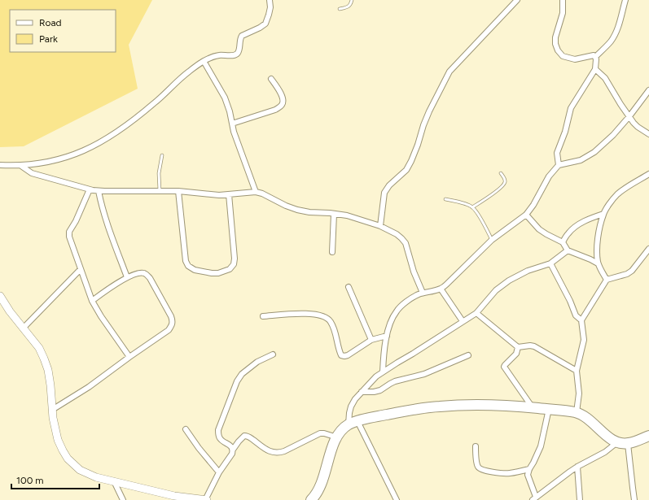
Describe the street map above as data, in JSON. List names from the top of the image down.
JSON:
{
  "legend": ["Road", "Park"],
  "scale_bar": "100 m"
}
